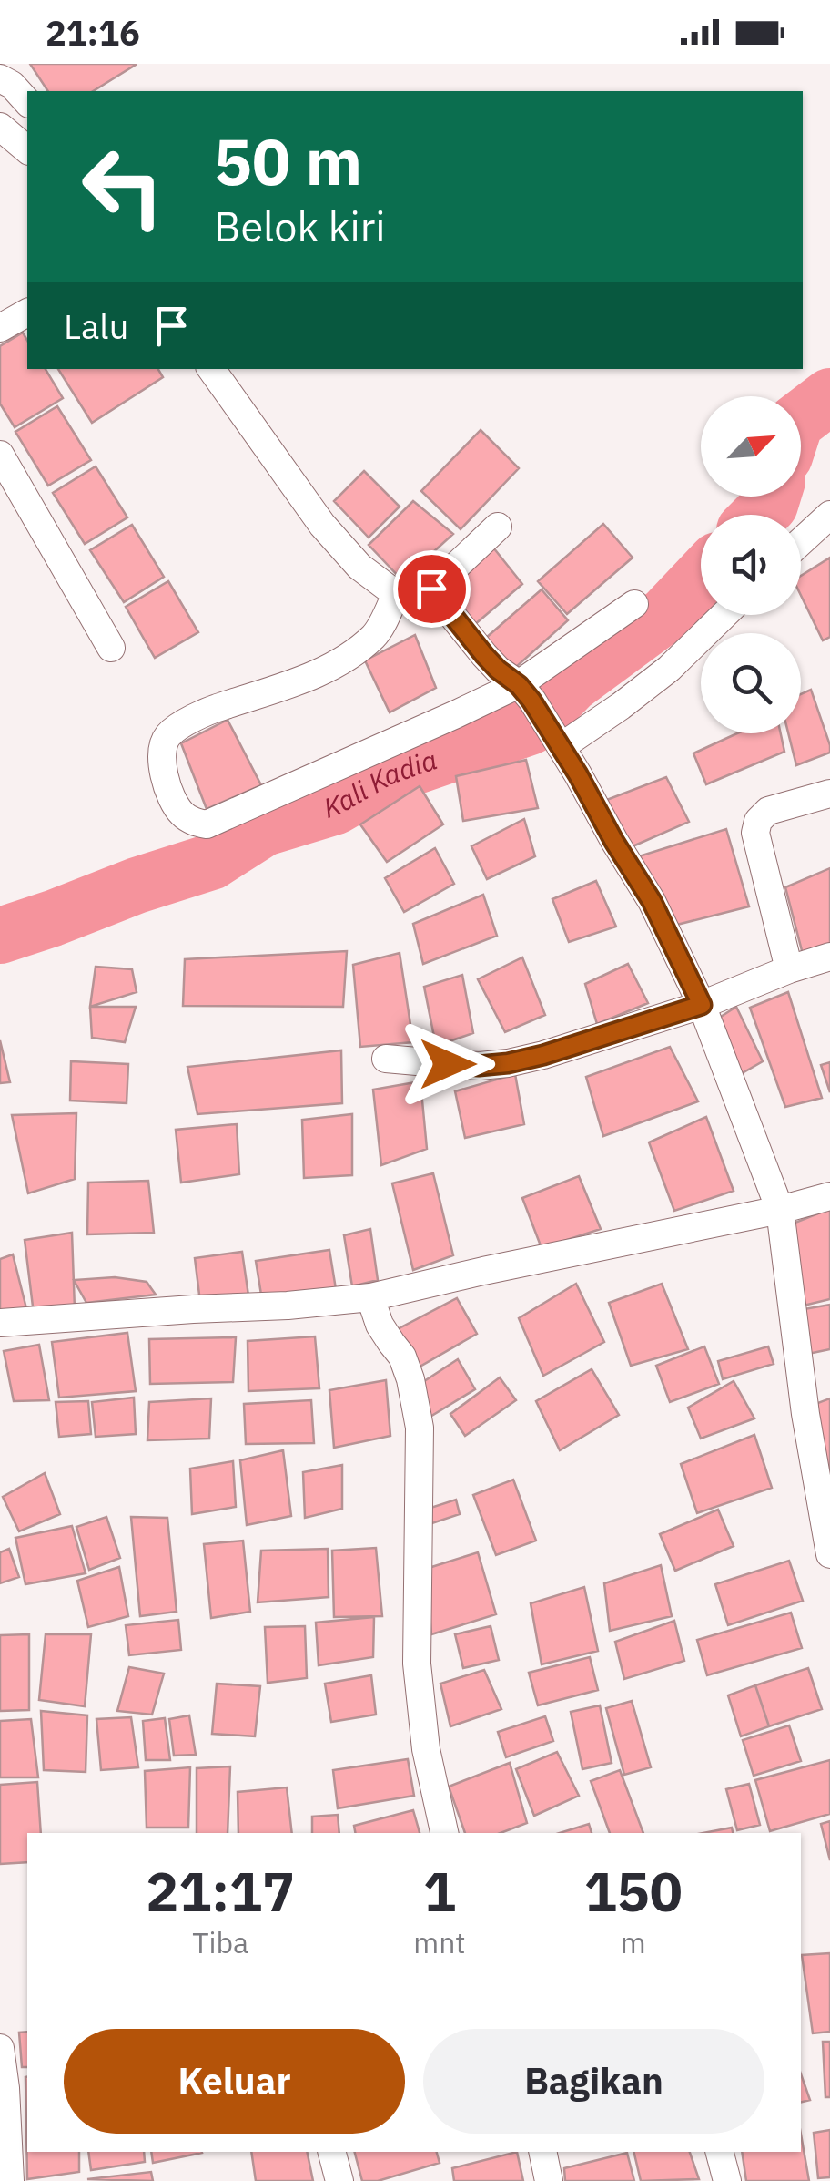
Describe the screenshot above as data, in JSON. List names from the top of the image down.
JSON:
{
  "water": ["Kali Kadia"],
  "north": "top right",
  "page": {
    "status": "21:16",
    "turn": ["50 m", "Belok kiri"],
    "then": "Lalu",
    "eta": [
      "21:17",
      "Tiba",
      "1",
      "mnt",
      "150",
      "m"
    ],
    "buttons": ["Keluar", "Bagikan"]
  }
}
